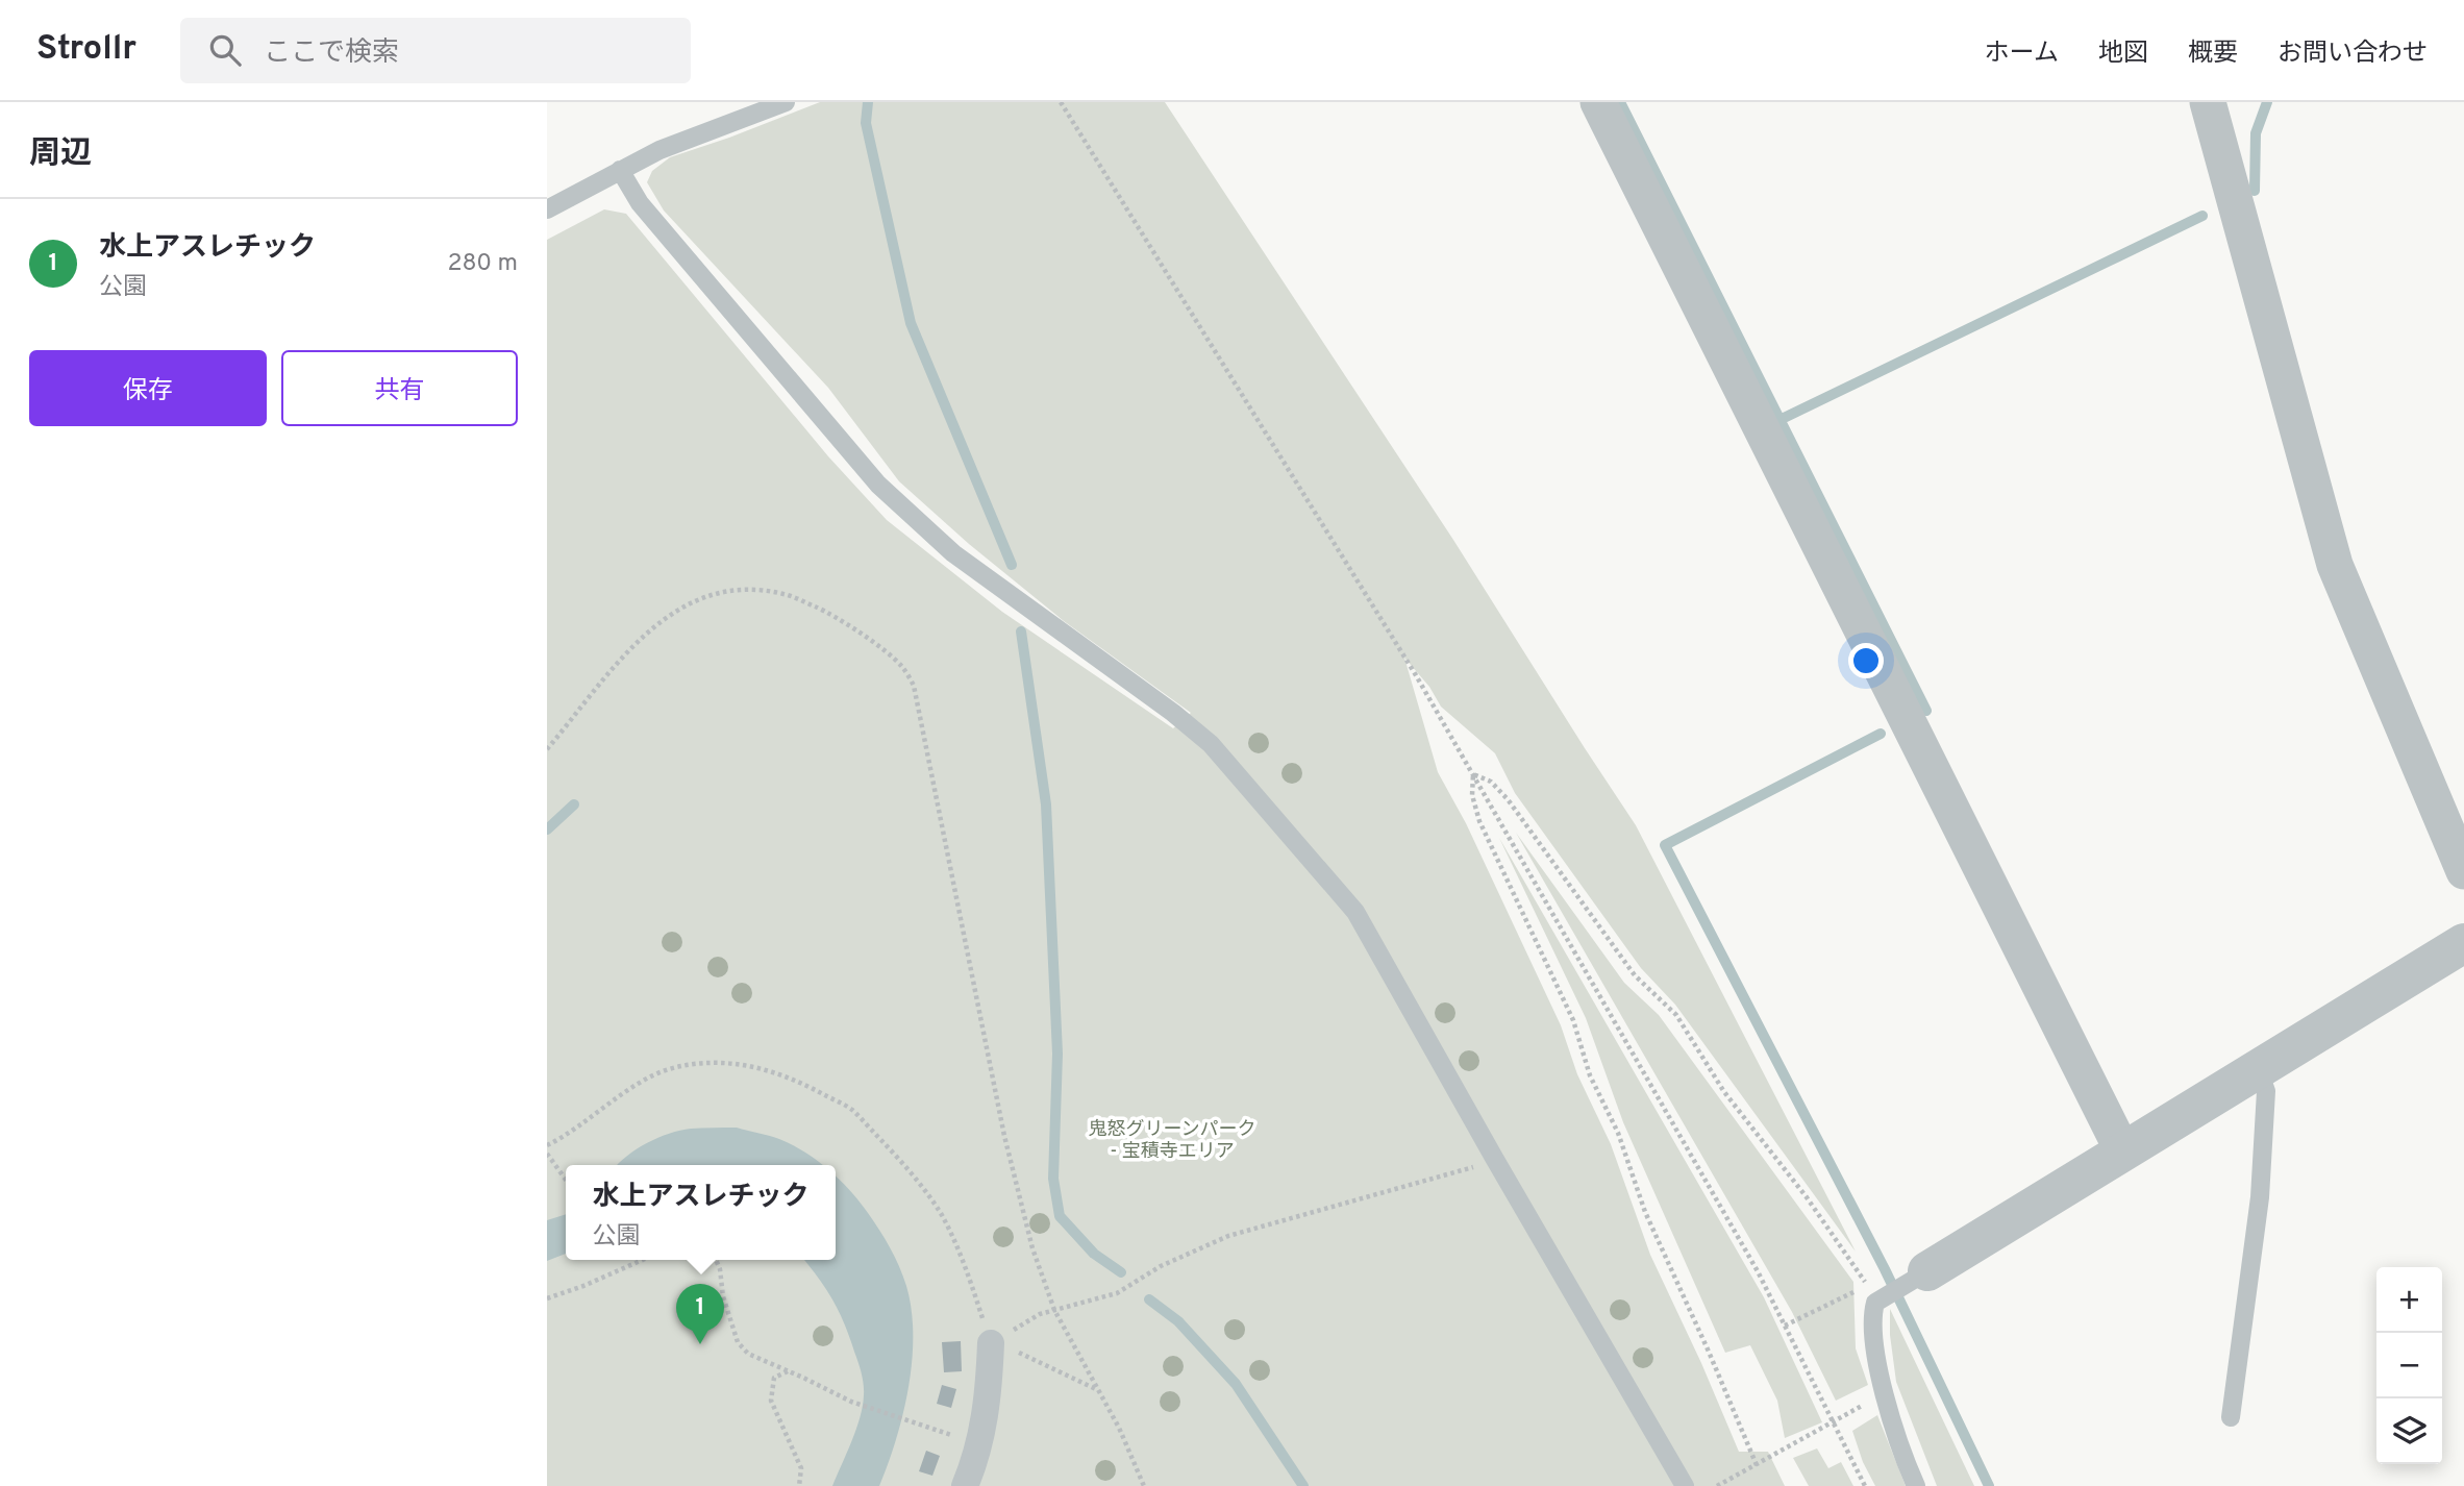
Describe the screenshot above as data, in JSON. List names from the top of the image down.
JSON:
{
  "parks": ["鬼怒グリーンパーク - 宝積寺エリア"],
  "page": {
    "header": "Strollr",
    "search": "ここで検索",
    "nav": [
      "ホーム",
      "地図",
      "概要",
      "お問い合わせ"
    ],
    "heading": "周辺",
    "list": [
      {
        "mark": "1",
        "name": "水上アスレチック",
        "note": "公園",
        "value": "280 m"
      }
    ],
    "buttons": ["保存", "共有"],
    "popup": ["水上アスレチック", "公園"],
    "map_buttons": ["+", "−"],
    "pins": "1"
  }
}
